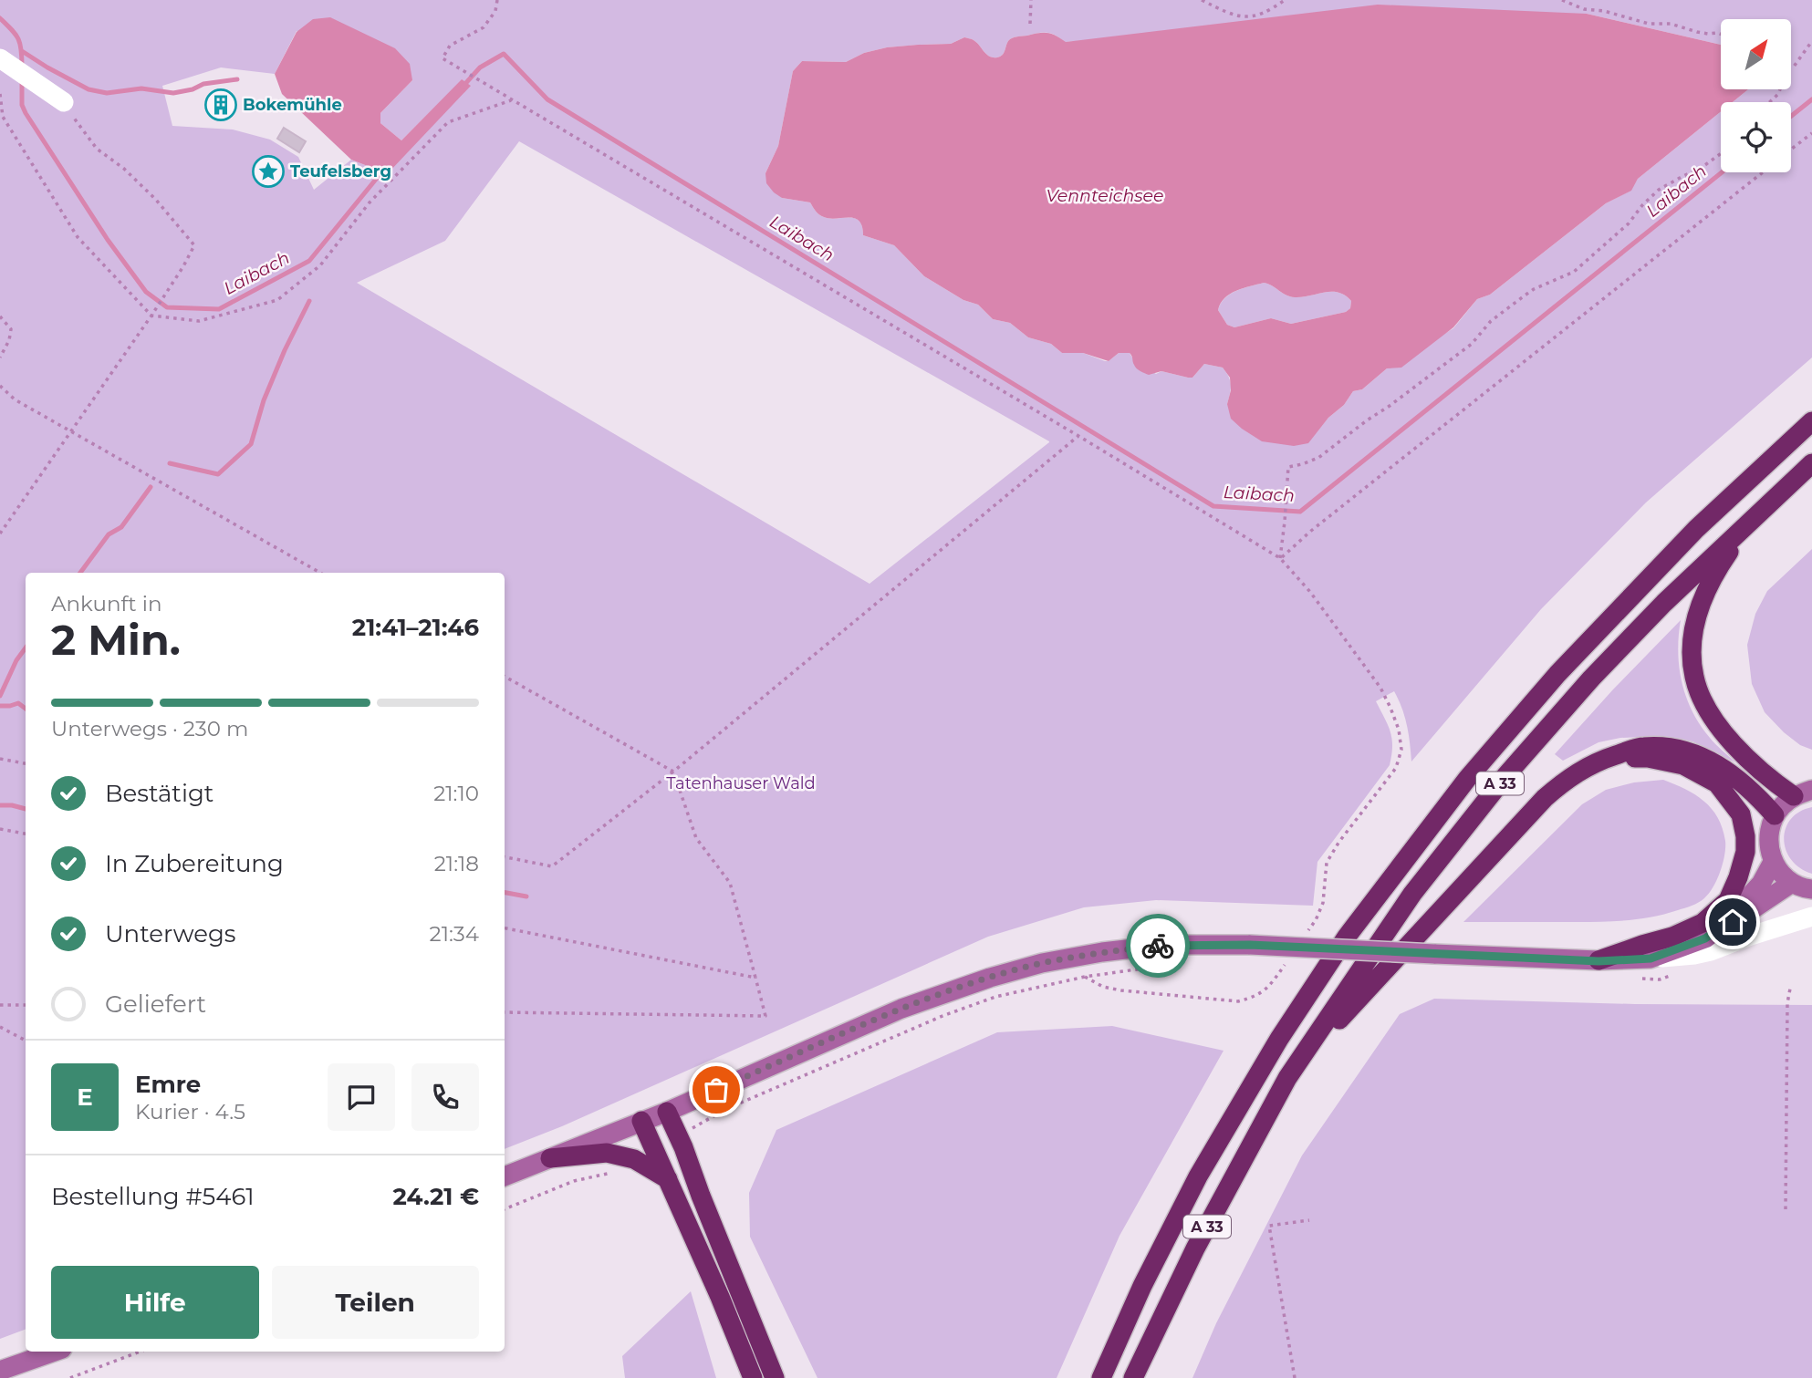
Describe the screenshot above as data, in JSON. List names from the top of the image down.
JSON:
{
  "streets": {
    "highway": ["A 33"]
  },
  "water": ["Laibach", "Vennteichsee"],
  "parks": ["Tatenhauser Wald"],
  "places": {
    "building": ["Bokemühle"],
    "place": ["Teufelsberg"]
  },
  "north": "top right",
  "page": {
    "heading": ["2 Min.", "Ankunft in", "21:41–21:46"],
    "panel": [
      "Emre",
      "Kurier · 4.5",
      "Bestellung #5461",
      "24.21 €"
    ],
    "bar": "Unterwegs · 230 m",
    "list": [
      ["Bestätigt", "21:10"],
      ["In Zubereitung", "21:18"],
      ["Unterwegs", "21:34"],
      "Geliefert"
    ],
    "round": "E",
    "buttons": ["Hilfe", "Teilen"]
  }
}
